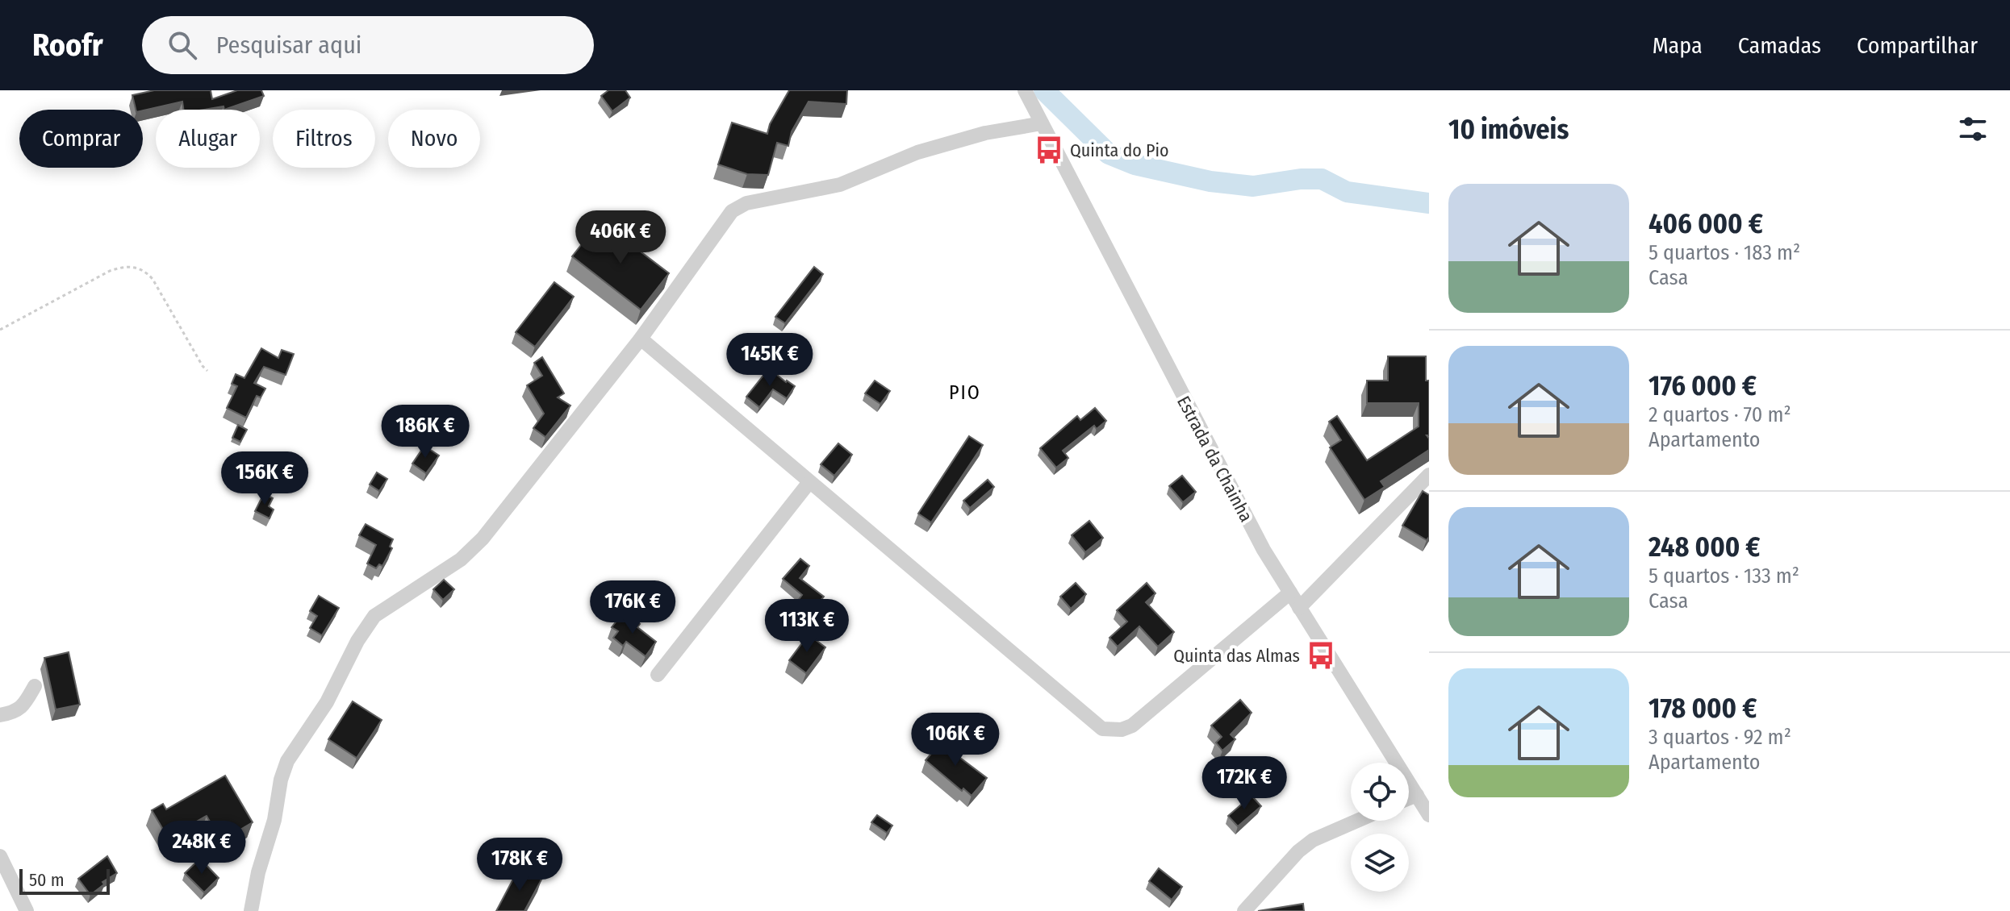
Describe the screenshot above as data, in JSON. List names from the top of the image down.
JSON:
{
  "streets": {
    "street": ["Estrada da Chainha"]
  },
  "districts": ["PIO"],
  "places": {
    "bus stop": ["Quinta do Pio", "Quinta das Almas"]
  },
  "scale_bar": "50 m",
  "page": {
    "header": "Roofr",
    "search": "Pesquisar aqui",
    "nav": ["Mapa", "Camadas", "Compartilhar"],
    "heading": "10 imóveis",
    "chip": [
      "Comprar",
      "Alugar",
      "Filtros",
      "Novo"
    ],
    "list": [
      {
        "name": "406 000 €",
        "note": "5 quartos · 183 m² · Casa"
      },
      {
        "name": "176 000 €",
        "note": "2 quartos · 70 m² · Apartamento"
      },
      {
        "name": "248 000 €",
        "note": "5 quartos · 133 m² · Casa"
      },
      {
        "name": "178 000 €",
        "note": "3 quartos · 92 m² · Apartamento"
      }
    ],
    "price": [
      "406K €",
      "145K €",
      "186K €",
      "156K €",
      "176K €",
      "113K €",
      "106K €",
      "172K €",
      "248K €",
      "178K €"
    ],
    "scale": "50 m"
  }
}
